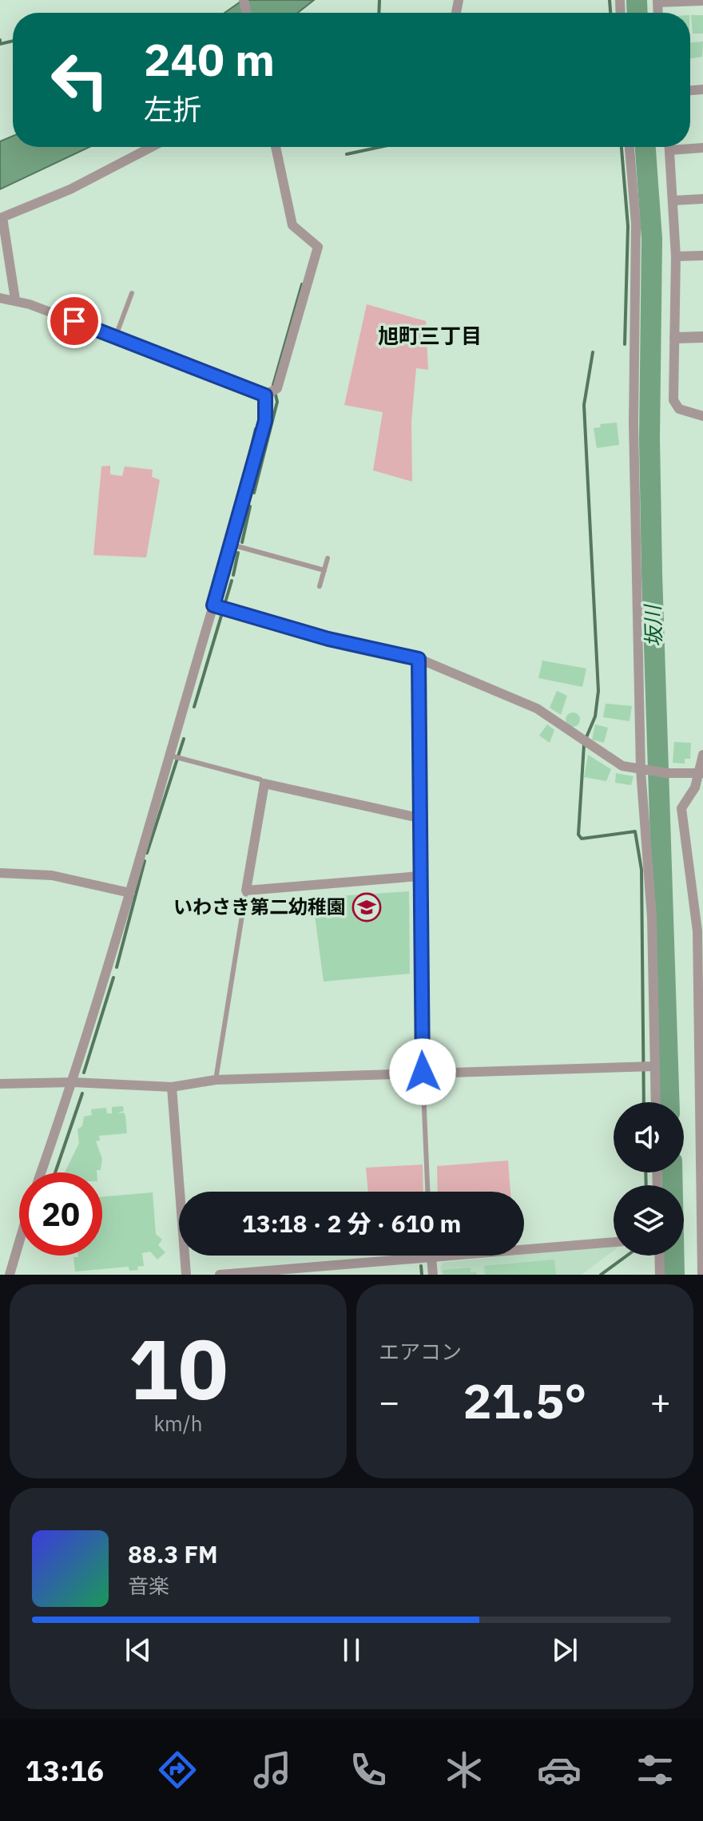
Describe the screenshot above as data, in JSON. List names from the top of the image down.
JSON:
{
  "districts": ["旭町三丁目"],
  "water": ["坂川"],
  "places": {
    "school or university": ["いわさき第二幼稚園"]
  },
  "page": {
    "turn": ["240 m", "左折"],
    "limit": "20",
    "trip": "13:18 · 2 分 · 610 m",
    "tile": [
      ["10", "km/h"],
      "エアコン"
    ],
    "heat": ["−", "21.5°", "+"],
    "song": ["88.3 FM", "音楽"],
    "tabs": "13:16"
  }
}
